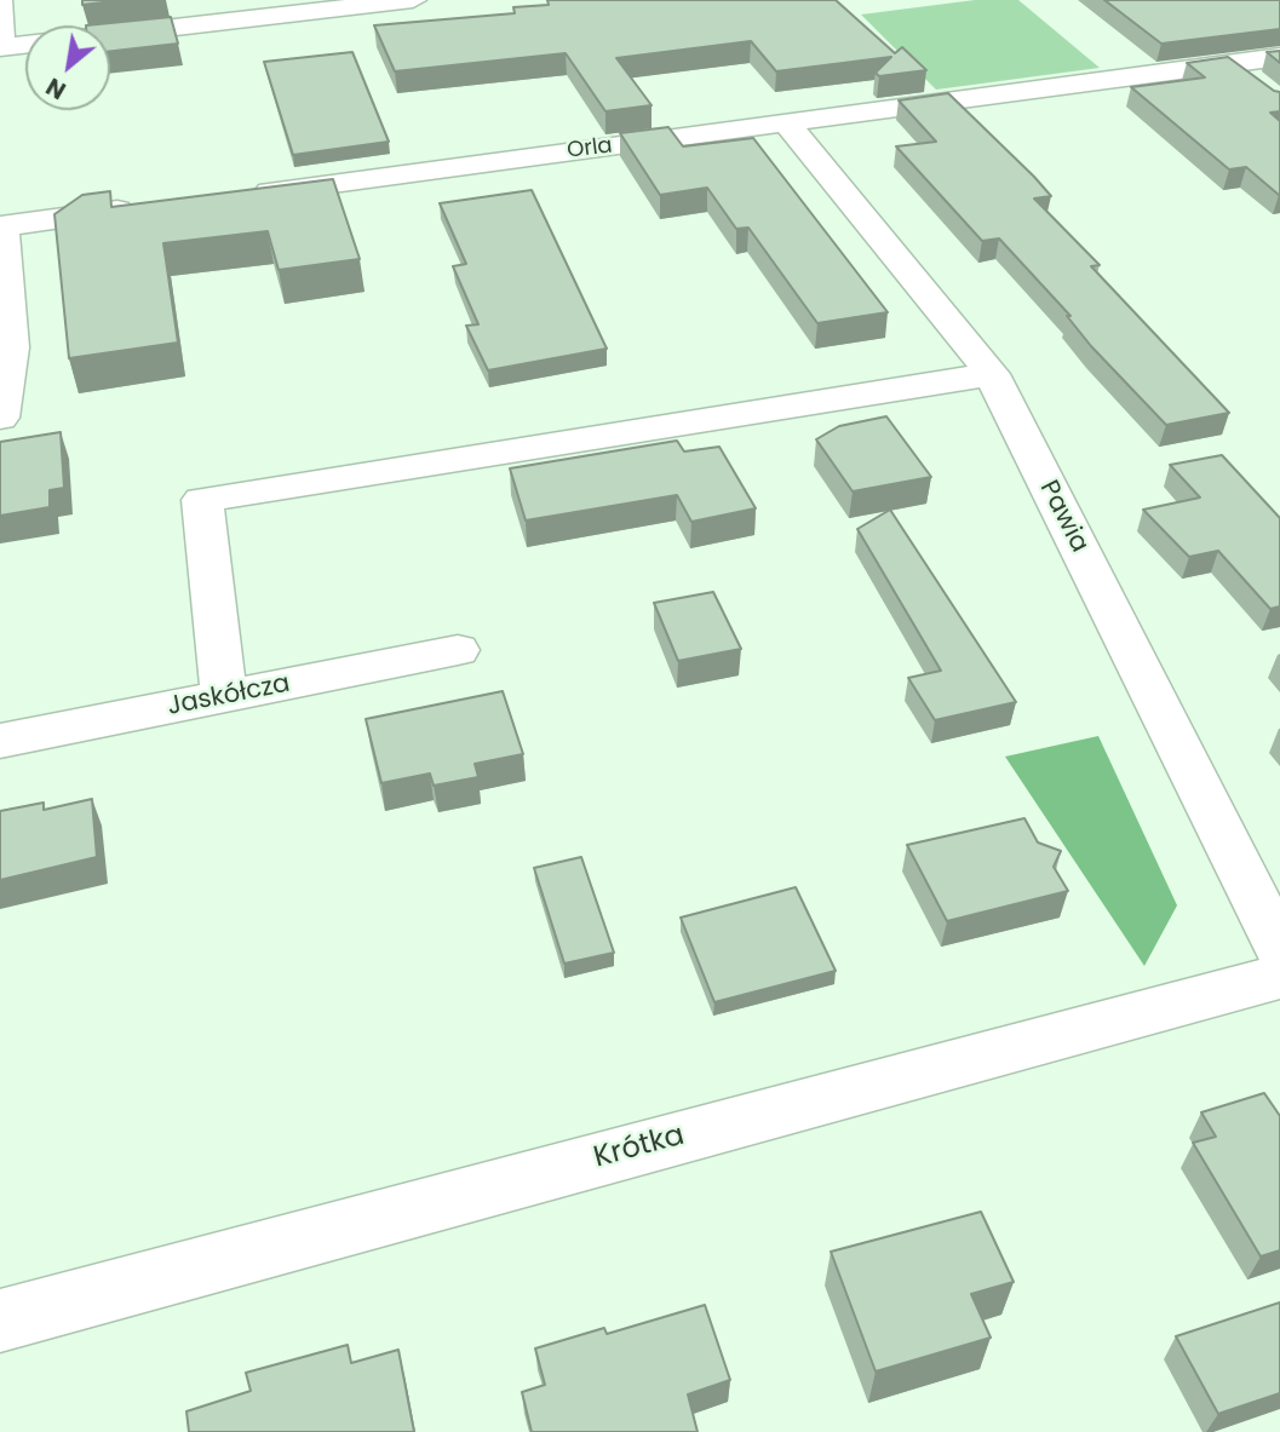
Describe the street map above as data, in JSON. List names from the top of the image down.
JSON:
{
  "streets": {
    "street": [
      "Orla",
      "Pawia",
      "Jaskółcza",
      "Krótka"
    ]
  },
  "crossings": [
    ["Orla", "Pawia"]
  ],
  "north": "bottom left"
}
